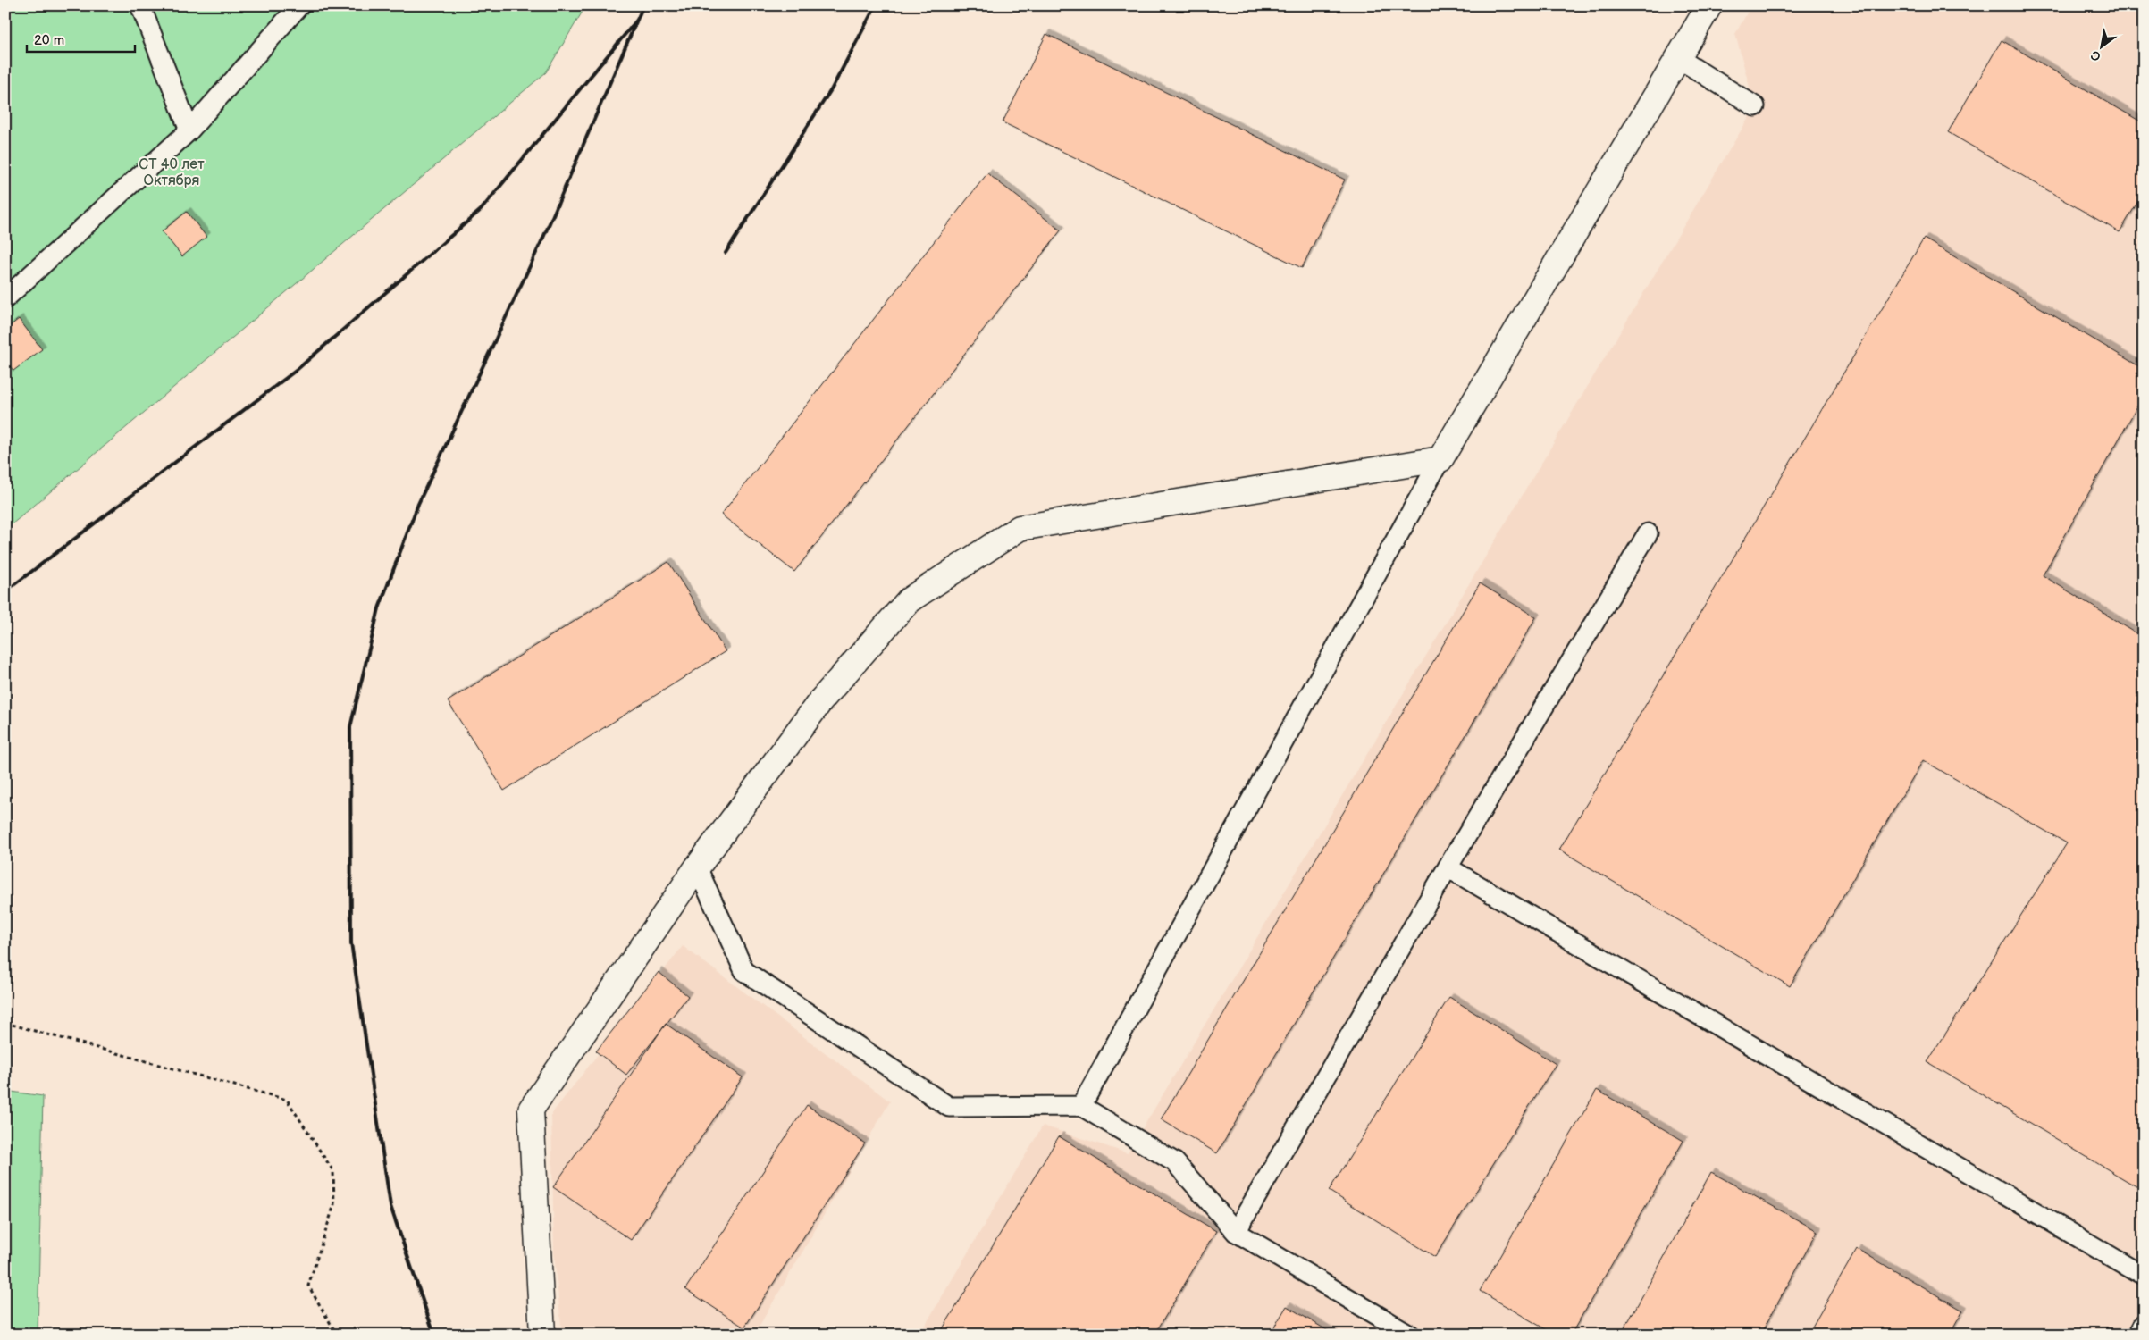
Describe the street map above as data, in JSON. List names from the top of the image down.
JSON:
{
  "parks": ["СТ 40 лет Октября"],
  "scale_bar": "20 m",
  "north": "bottom left"
}
